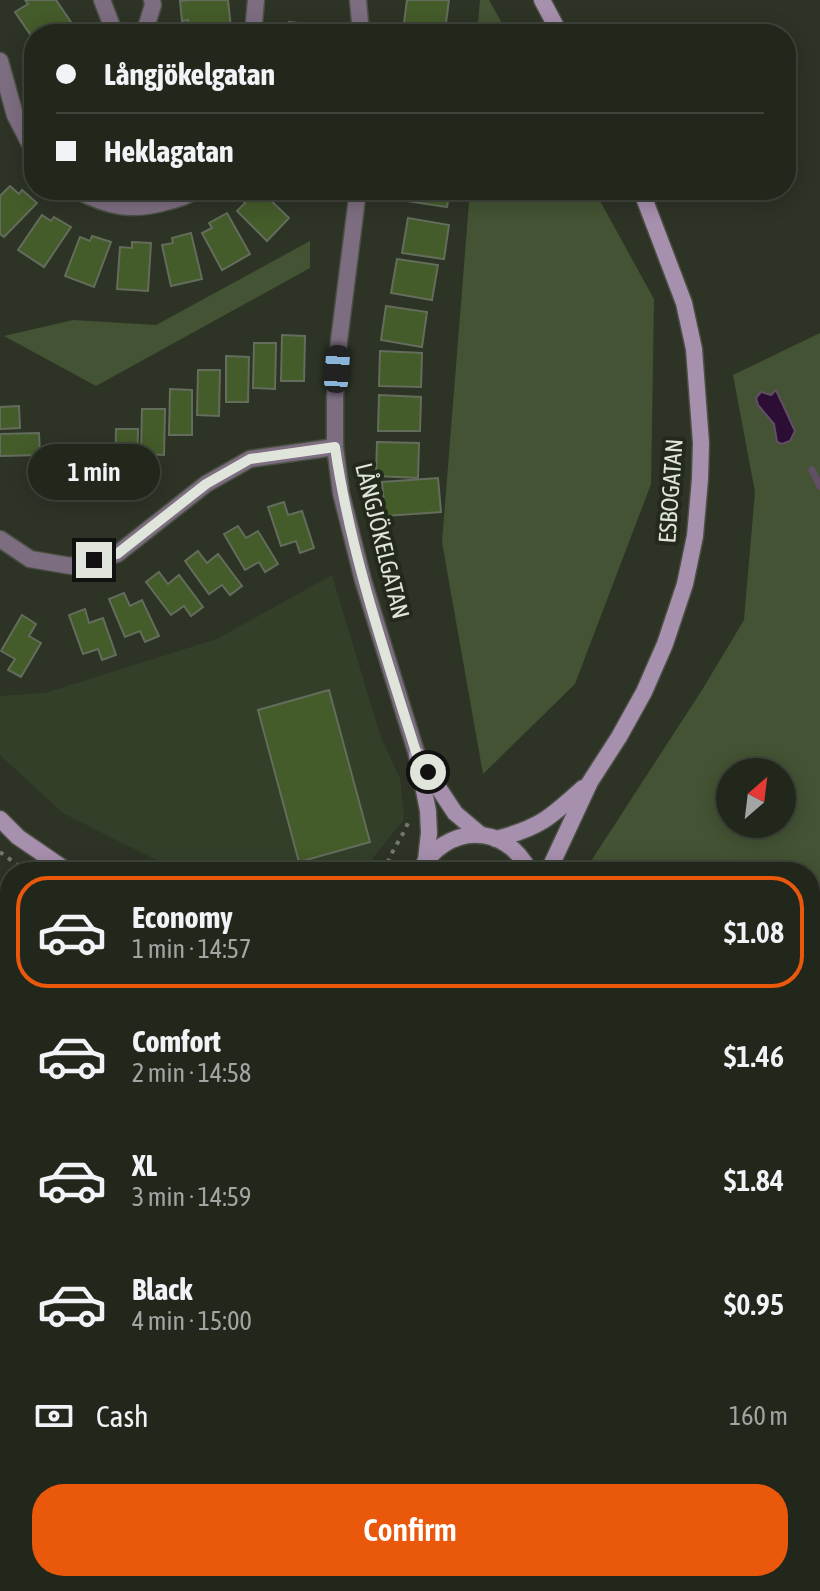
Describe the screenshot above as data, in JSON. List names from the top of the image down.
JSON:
{
  "streets": {
    "street": ["ESBOGATAN", "LÅNGJÖKELGATAN"]
  },
  "crossings": [
    ["ESBOGATAN", "LÅNGJÖKELGATAN"]
  ],
  "north": "top right",
  "page": {
    "banner": ["Långjökelgatan", "Heklagatan"],
    "bubble": "1 min",
    "list": [
      {
        "name": "Economy",
        "note": "1 min · 14:57",
        "value": "$1.08"
      },
      {
        "name": "Comfort",
        "note": "2 min · 14:58",
        "value": "$1.46"
      },
      {
        "name": "XL",
        "note": "3 min · 14:59",
        "value": "$1.84"
      },
      {
        "name": "Black",
        "note": "4 min · 15:00",
        "value": "$0.95"
      }
    ],
    "pay": ["Cash", "160 m"],
    "buttons": "Confirm"
  }
}
